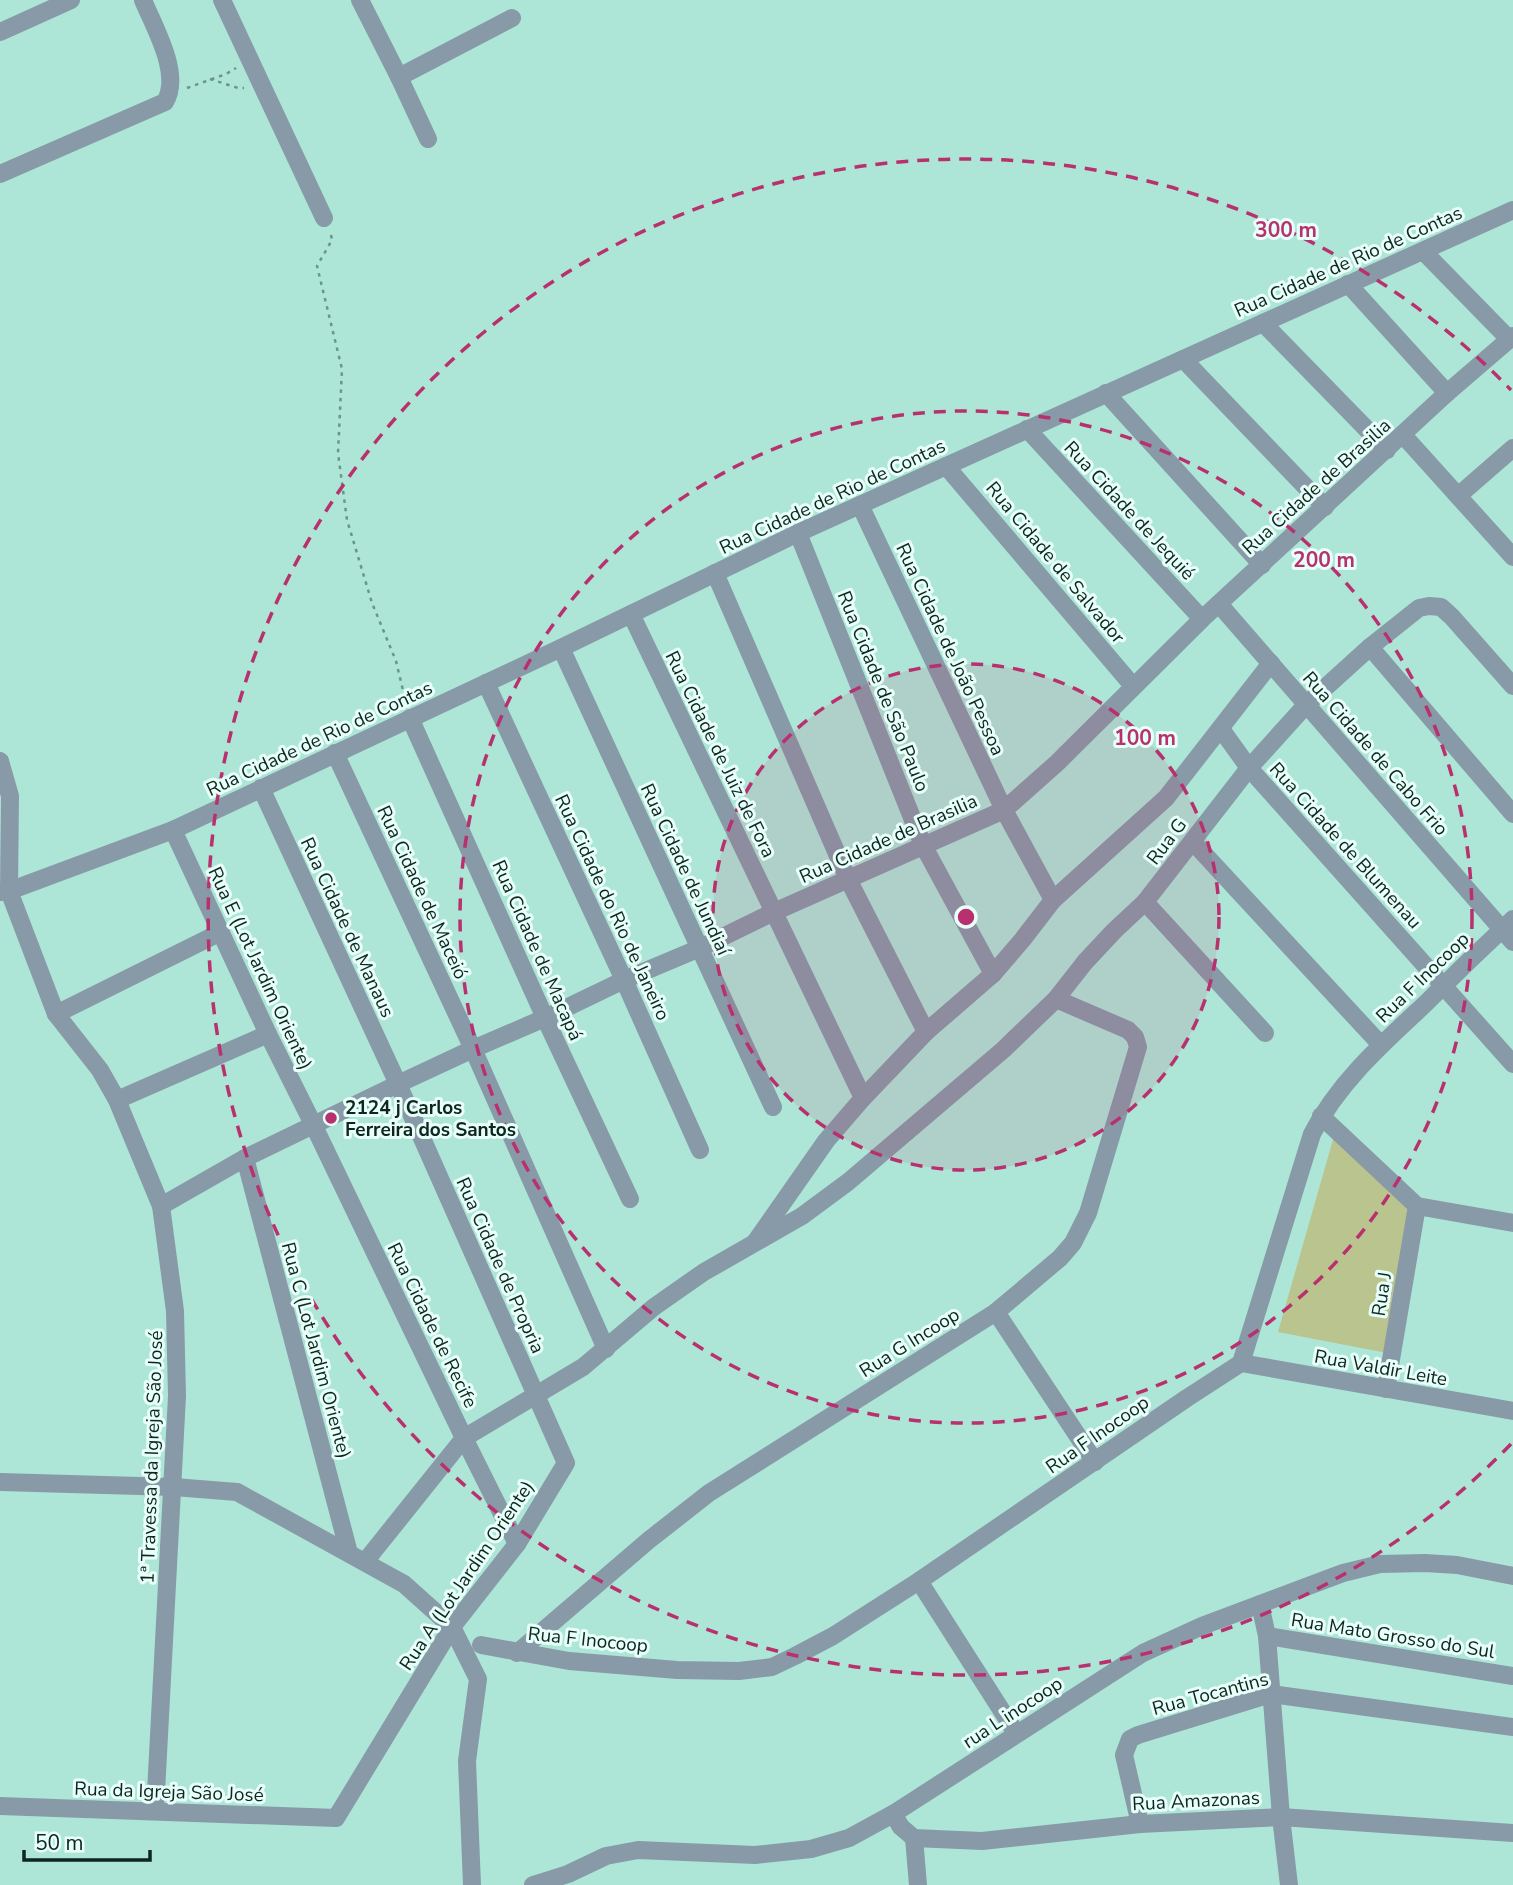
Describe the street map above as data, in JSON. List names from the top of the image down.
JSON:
{
  "streets": {
    "street": [
      "Rua Cidade de Rio de Contas",
      "Rua Cidade de Brasilia",
      "Rua Cidade de Jequié",
      "Rua Cidade de Salvador",
      "Rua Cidade de João Pessoa",
      "Rua Cidade de São Paulo",
      "Rua Cidade de Cabo Frio",
      "Rua Cidade de Juiz de Fora",
      "Rua G",
      "Rua Cidade de Blumenau",
      "Rua Cidade de Jundiaí",
      "Rua Cidade de Maceió",
      "Rua Cidade do Rio de Janeiro",
      "Rua Cidade de Manaus",
      "Rua Cidade de Macapá",
      "Rua E (Lot Jardim Oriente)",
      "Rua F Inocoop",
      "Rua Cidade de Propria",
      "Rua J",
      "Rua Cidade de Recife",
      "Rua G Incoop",
      "Rua C (Lot Jardim Oriente)",
      "Rua Valdir Leite",
      "1ª Travessa da Igreja São José",
      "Rua A (Lot Jardim Oriente)",
      "Rua Mato Grosso do Sul",
      "Rua Tocantins",
      "rua L inocoop",
      "Rua da Igreja São José",
      "Rua Amazonas"
    ]
  },
  "crossings": [
    ["Rua Cidade de Rio de Contas", "Rua Cidade de Jequié"],
    ["Rua Cidade de Rio de Contas", "Rua Cidade de Salvador"],
    ["Rua Cidade de Rio de Contas", "Rua Cidade de João Pessoa"],
    ["Rua Cidade de Rio de Contas", "Rua Cidade de São Paulo"],
    ["Rua Cidade de Rio de Contas", "Rua Cidade de Juiz de Fora"],
    ["Rua Cidade de Rio de Contas", "Rua Cidade de Jundiaí"],
    ["Rua Cidade de Rio de Contas", "Rua Cidade de Maceió"],
    ["Rua Cidade de Rio de Contas", "Rua Cidade do Rio de Janeiro"],
    ["Rua Cidade de Rio de Contas", "Rua Cidade de Manaus"],
    ["Rua Cidade de Rio de Contas", "Rua Cidade de Macapá"],
    ["Rua Cidade de Rio de Contas", "Rua E (Lot Jardim Oriente)"],
    ["Rua Cidade de Rio de Contas", "1ª Travessa da Igreja São José"],
    ["Rua Cidade de Brasilia", "Rua Cidade de Jequié"],
    ["Rua Cidade de Brasilia", "Rua Cidade de Salvador"],
    ["Rua Cidade de Brasilia", "Rua Cidade de João Pessoa"],
    ["Rua Cidade de Brasilia", "Rua Cidade de São Paulo"],
    ["Rua Cidade de Brasilia", "Rua Cidade de Cabo Frio"],
    ["Rua Cidade de Brasilia", "Rua Cidade de Juiz de Fora"],
    ["Rua Cidade de Brasilia", "Rua Cidade de Jundiaí"],
    ["Rua Cidade de Brasilia", "Rua Cidade de Maceió"],
    ["Rua Cidade de Brasilia", "Rua Cidade do Rio de Janeiro"],
    ["Rua Cidade de Brasilia", "Rua Cidade de Manaus"],
    ["Rua Cidade de Brasilia", "Rua Cidade de Macapá"],
    ["Rua Cidade de Brasilia", "Rua E (Lot Jardim Oriente)"],
    ["Rua Cidade de Brasilia", "Rua Cidade de Propria"],
    ["Rua Cidade de Brasilia", "Rua Cidade de Recife"],
    ["Rua Cidade de Brasilia", "Rua C (Lot Jardim Oriente)"],
    ["Rua Cidade de Brasilia", "1ª Travessa da Igreja São José"],
    ["Rua Cidade de João Pessoa", "Rua G"],
    ["Rua Cidade de São Paulo", "Rua G"],
    ["Rua Cidade de Cabo Frio", "Rua G"],
    ["Rua Cidade de Cabo Frio", "Rua F Inocoop"],
    ["Rua Cidade de Juiz de Fora", "Rua G"],
    ["Rua G", "Rua Cidade de Blumenau"],
    ["Rua G", "Rua Cidade de Maceió"],
    ["Rua G", "Rua Cidade de Propria"],
    ["Rua G", "Rua Cidade de Recife"],
    ["Rua G", "Rua G Incoop"],
    ["Rua Cidade de Blumenau", "Rua F Inocoop"],
    ["Rua Cidade de Manaus", "Rua Cidade de Propria"],
    ["Rua E (Lot Jardim Oriente)", "Rua Cidade de Recife"],
    ["Rua F Inocoop", "Rua G Incoop"],
    ["Rua F Inocoop", "Rua Valdir Leite"],
    ["Rua Cidade de Propria", "Rua A (Lot Jardim Oriente)"],
    ["Rua J", "Rua Valdir Leite"],
    ["Rua Cidade de Recife", "Rua A (Lot Jardim Oriente)"],
    ["1ª Travessa da Igreja São José", "Rua da Igreja São José"],
    ["Rua A (Lot Jardim Oriente)", "Rua da Igreja São José"],
    ["Rua Tocantins", "Rua Amazonas"]
  ],
  "places": ["2124 j Carlos Ferreira dos Santos"],
  "scale_bar": "50 m",
  "rings": ["300 m", "200 m", "100 m"]
}
